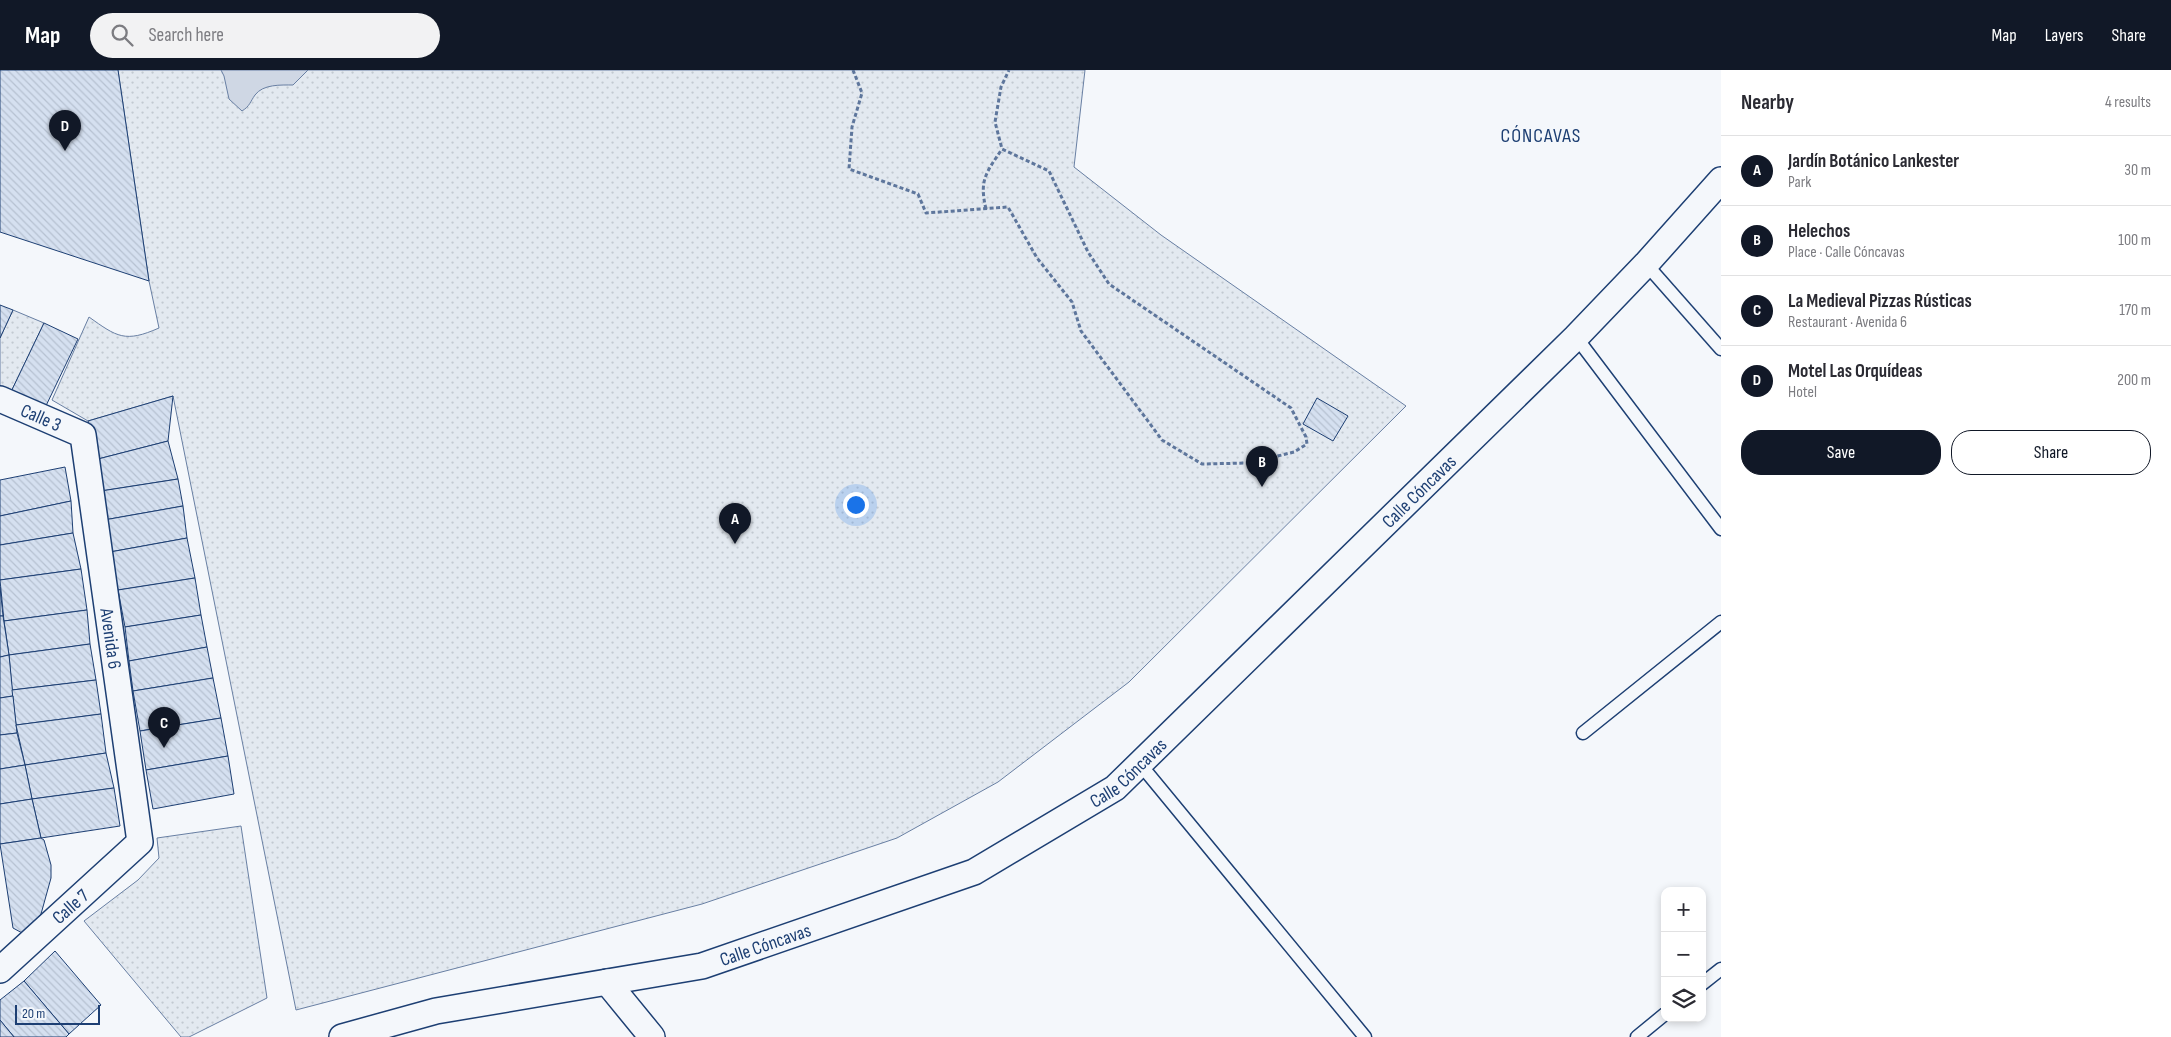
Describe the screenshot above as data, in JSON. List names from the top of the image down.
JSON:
{
  "streets": {
    "street": [
      "Calle 3",
      "Calle Cóncavas",
      "Avenida 6",
      "Calle 7"
    ]
  },
  "crossings": [
    ["Calle 3", "Avenida 6"],
    ["Avenida 6", "Calle 7"]
  ],
  "districts": ["CÓNCAVAS"],
  "scale_bar": "20 m",
  "page": {
    "header": "Map",
    "search": "Search here",
    "nav": ["Map", "Layers", "Share"],
    "heading": ["Nearby", "4 results"],
    "pins": [
      "D",
      "B",
      "A",
      "C"
    ],
    "list": [
      {
        "mark": "A",
        "name": "Jardín Botánico Lankester",
        "note": "Park",
        "value": "30 m"
      },
      {
        "mark": "B",
        "name": "Helechos",
        "note": "Place · Calle Cóncavas",
        "value": "100 m"
      },
      {
        "mark": "C",
        "name": "La Medieval Pizzas Rústicas",
        "note": "Restaurant · Avenida 6",
        "value": "170 m"
      },
      {
        "mark": "D",
        "name": "Motel Las Orquídeas",
        "note": "Hotel",
        "value": "200 m"
      }
    ],
    "buttons": ["Save", "Share"],
    "map_buttons": ["+", "−"],
    "scale": "20 m"
  }
}
